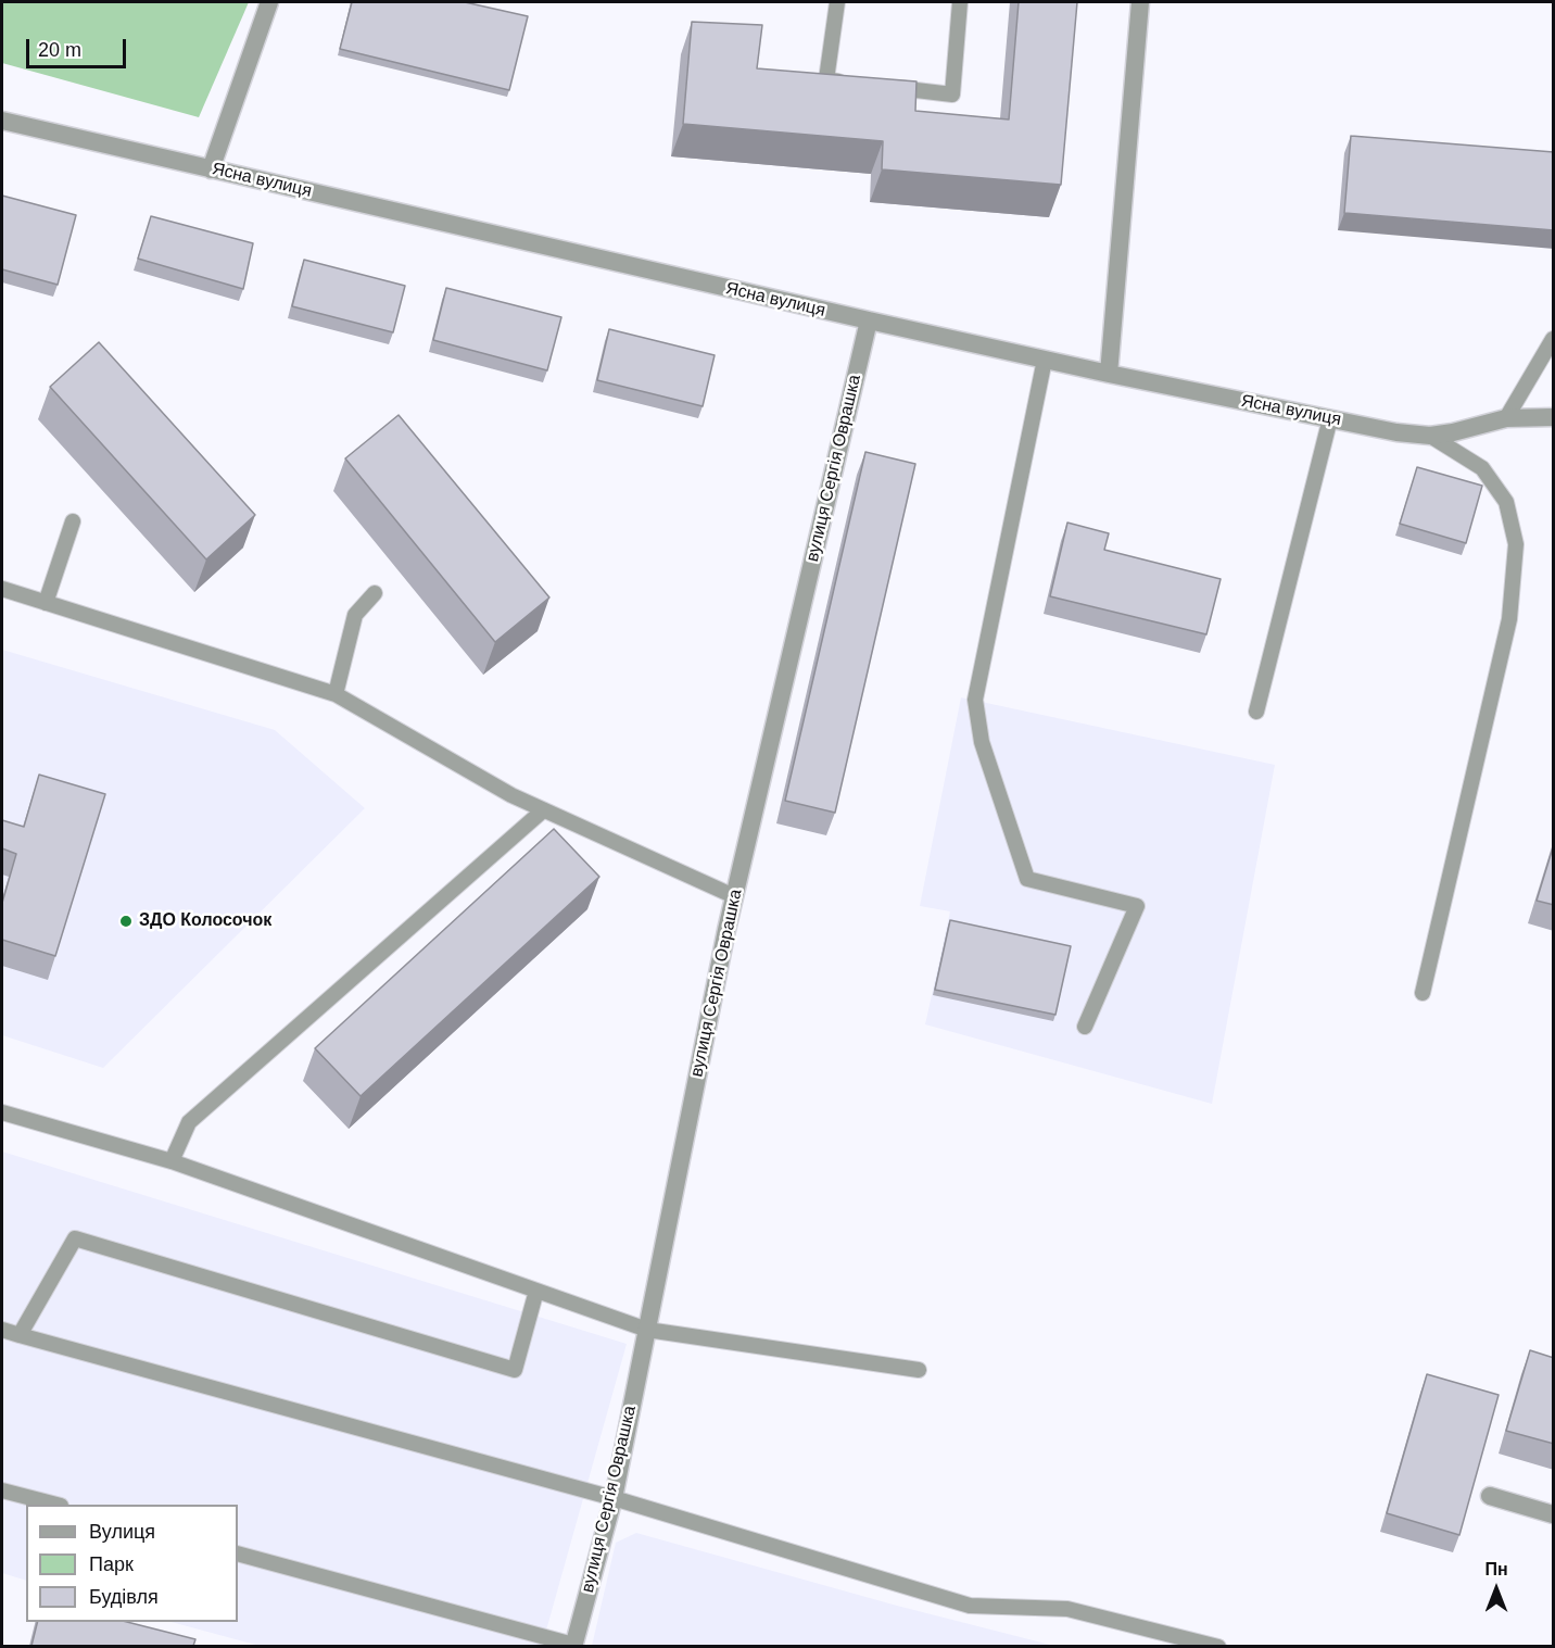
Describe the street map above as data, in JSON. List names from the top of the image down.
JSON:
{
  "streets": {
    "street": ["Ясна вулиця", "вулиця Сергія Оврашка"]
  },
  "crossings": [
    ["Ясна вулиця", "вулиця Сергія Оврашка"]
  ],
  "places": ["ЗДО Колосочок"],
  "legend": ["Вулиця", "Парк", "Будівля"],
  "scale_bar": "20 m",
  "north": "top"
}
